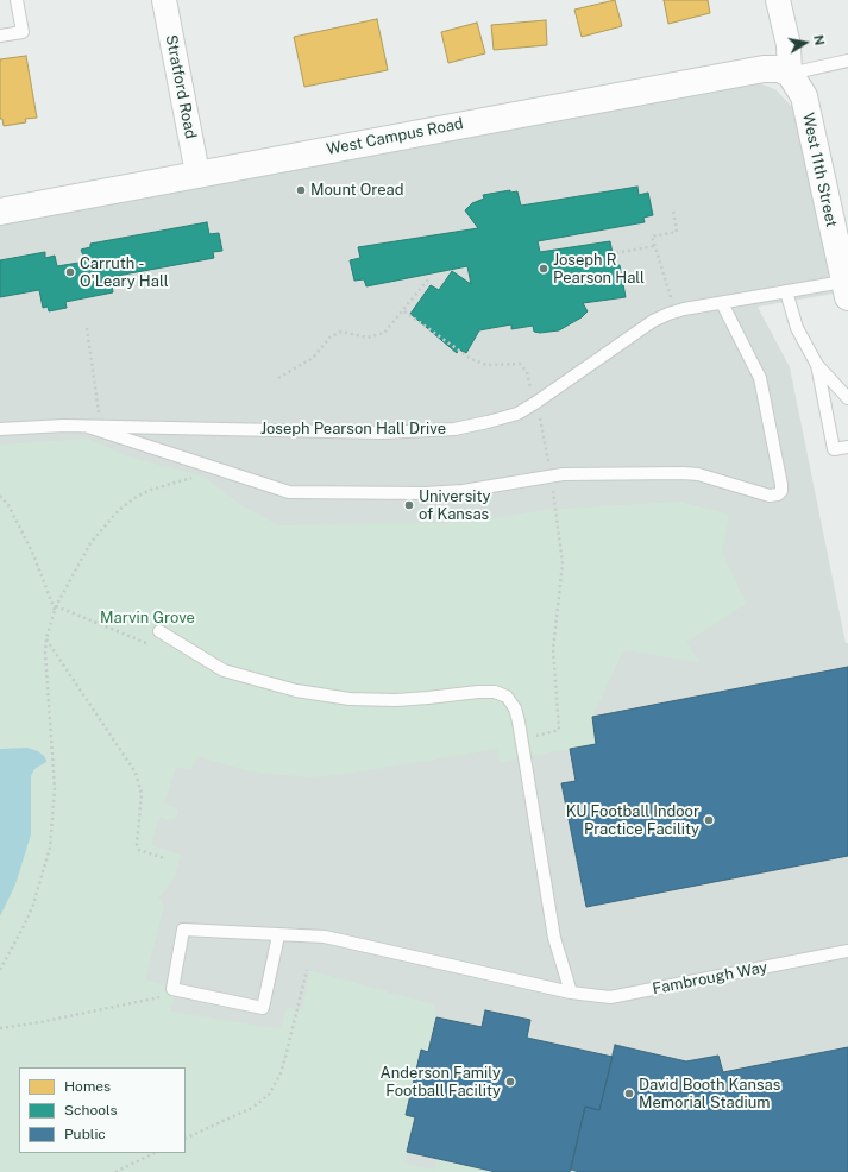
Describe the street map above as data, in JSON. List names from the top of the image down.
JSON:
{
  "streets": {
    "street": ["Stratford Road", "West Campus Road", "West 11th Street"],
    "lane": ["Joseph Pearson Hall Drive", "Fambrough Way"]
  },
  "crossings": [
    ["Stratford Road", "West Campus Road"],
    ["West Campus Road", "West 11th Street"],
    ["West 11th Street", "Joseph Pearson Hall Drive"]
  ],
  "parks": ["Marvin Grove"],
  "places": [
    "Mount Oread",
    "Joseph R Pearson Hall",
    "Carruth - O'Leary Hall",
    "University of Kansas",
    "KU Football Indoor Practice Facility",
    "Anderson Family Football Facility",
    "David Booth Kansas Memorial Stadium"
  ],
  "legend": ["Homes", "Schools", "Public"],
  "north": "right"
}
